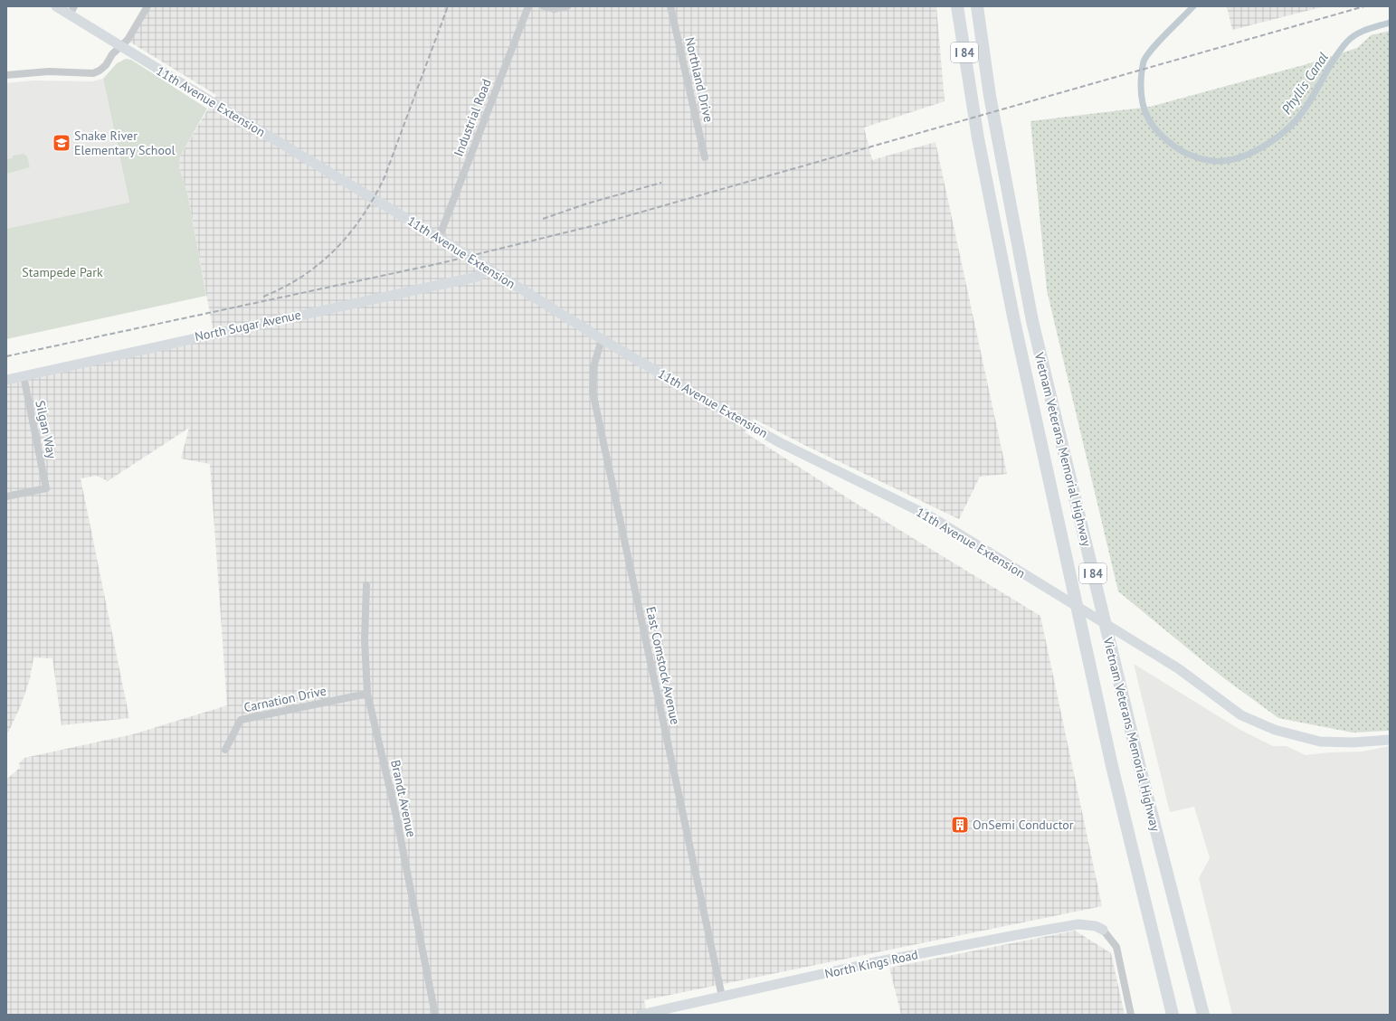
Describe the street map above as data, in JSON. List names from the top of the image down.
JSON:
{
  "streets": {
    "highway": ["I 84", "Vietnam Veterans Memorial Highway"],
    "street": [
      "Northland Drive",
      "11th Avenue Extension",
      "Industrial Road",
      "North Sugar Avenue",
      "Silgan Way",
      "East Comstock Avenue",
      "Carnation Drive",
      "Brandt Avenue",
      "North Kings Road"
    ]
  },
  "crossings": [
    ["11th Avenue Extension", "Industrial Road"],
    ["11th Avenue Extension", "North Sugar Avenue"],
    ["11th Avenue Extension", "East Comstock Avenue"],
    ["North Sugar Avenue", "Silgan Way"],
    ["East Comstock Avenue", "North Kings Road"],
    ["Carnation Drive", "Brandt Avenue"]
  ],
  "water": ["Phyllis Canal"],
  "parks": ["Stampede Park"],
  "places": {
    "school or university": ["Snake River Elementary School"],
    "building": ["OnSemi Conductor"]
  }
}
